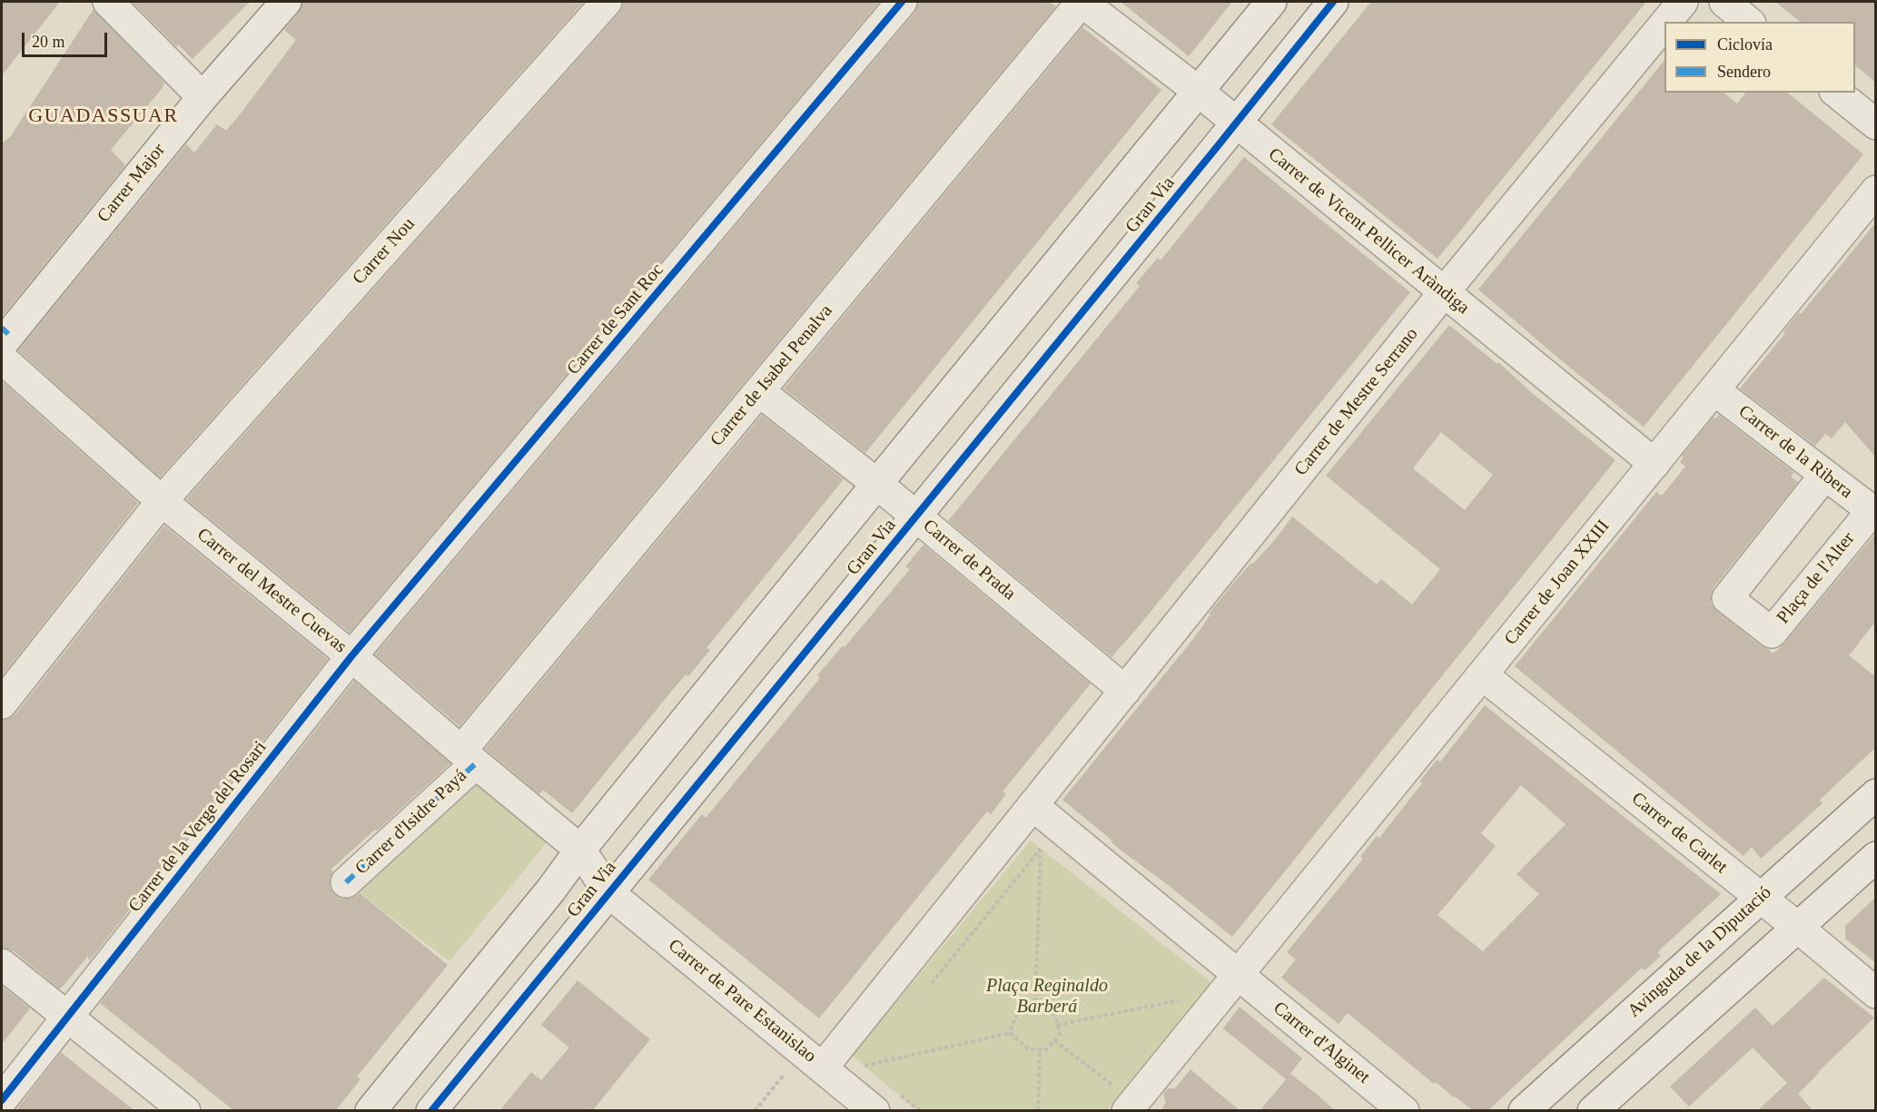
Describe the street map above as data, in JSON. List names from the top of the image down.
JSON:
{
  "streets": {
    "street": [
      "Carrer Major",
      "Gran Via",
      "Carrer de Vicent Pellicer Aràndiga",
      "Carrer Nou",
      "Carrer de Sant Roc",
      "Carrer de Isabel Penalva",
      "Carrer de Mestre Serrano",
      "Carrer de la Ribera",
      "Carrer de Prada",
      "Plaça de l'Alter",
      "Carrer de Joan XXIII",
      "Carrer del Mestre Cuevas",
      "Carrer d'Isidre Payá",
      "Carrer de la Verge del Rosari",
      "Carrer de Carlet",
      "Avinguda de la Diputació",
      "Carrer de Pare Estanislao",
      "Carrer d'Alginet"
    ]
  },
  "crossings": [
    ["Carrer Major", "Carrer del Mestre Cuevas"],
    ["Gran Via", "Carrer de Vicent Pellicer Aràndiga"],
    ["Gran Via", "Carrer de Prada"],
    ["Gran Via", "Carrer del Mestre Cuevas"],
    ["Gran Via", "Carrer de Pare Estanislao"],
    ["Carrer de Vicent Pellicer Aràndiga", "Carrer de Isabel Penalva"],
    ["Carrer de Vicent Pellicer Aràndiga", "Carrer de Mestre Serrano"],
    ["Carrer de Vicent Pellicer Aràndiga", "Carrer de Joan XXIII"],
    ["Carrer Nou", "Carrer del Mestre Cuevas"],
    ["Carrer de Sant Roc", "Carrer del Mestre Cuevas"],
    ["Carrer de Sant Roc", "Carrer de la Verge del Rosari"],
    ["Carrer de Isabel Penalva", "Carrer de Prada"],
    ["Carrer de Isabel Penalva", "Carrer del Mestre Cuevas"],
    ["Carrer de Isabel Penalva", "Carrer d'Isidre Payá"],
    ["Carrer de Mestre Serrano", "Carrer de Prada"],
    ["Carrer de la Ribera", "Plaça de l'Alter"],
    ["Carrer de la Ribera", "Carrer de Joan XXIII"],
    ["Carrer de Joan XXIII", "Carrer de Carlet"],
    ["Carrer de Joan XXIII", "Carrer d'Alginet"],
    ["Carrer del Mestre Cuevas", "Carrer d'Isidre Payá"],
    ["Carrer del Mestre Cuevas", "Carrer de la Verge del Rosari"],
    ["Carrer del Mestre Cuevas", "Carrer de Pare Estanislao"],
    ["Carrer de Carlet", "Avinguda de la Diputació"]
  ],
  "districts": ["GUADASSUAR"],
  "parks": ["Plaça Reginaldo Barberá"],
  "legend": ["Ciclovía", "Sendero"],
  "scale_bar": "20 m"
}
